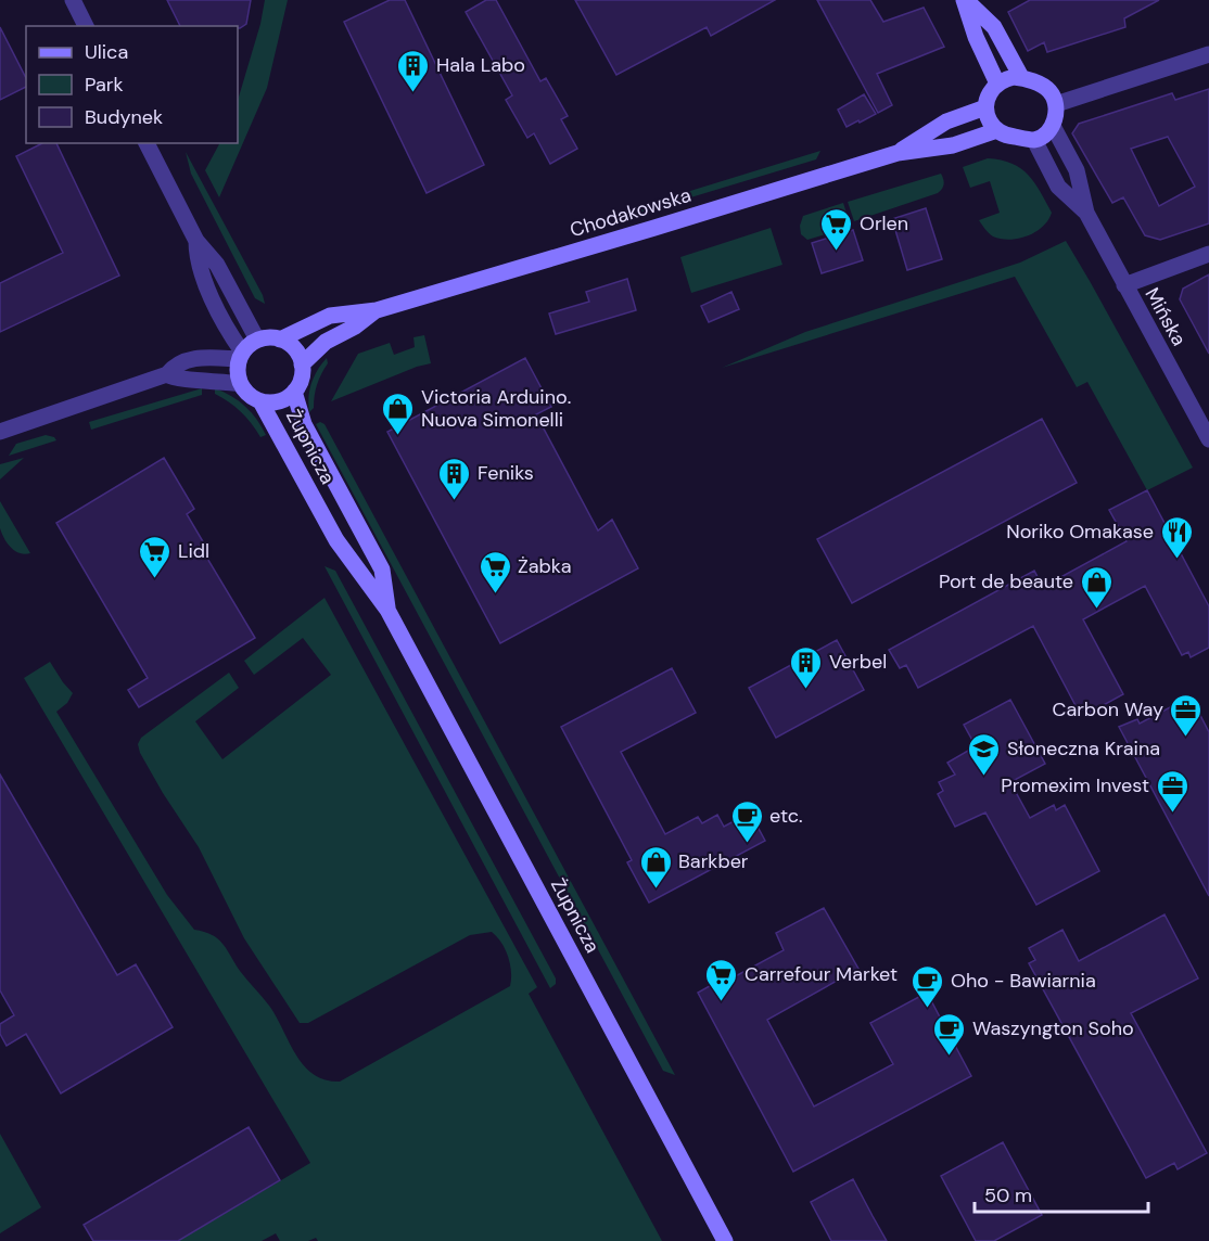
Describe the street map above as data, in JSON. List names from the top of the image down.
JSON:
{
  "streets": {
    "street": ["Chodakowska", "Mińska", "Żupnicza"]
  },
  "crossings": [
    ["Chodakowska", "Mińska"],
    ["Chodakowska", "Żupnicza"]
  ],
  "places": {
    "building": ["Hala Labo", "Feniks", "Verbel"],
    "supermarket": [
      "Orlen",
      "Lidl",
      "Żabka",
      "Carrefour Market"
    ],
    "shop": ["Victoria Arduino. Nuova Simonelli", "Port de beaute", "Barkber"],
    "restaurant": ["Noriko Omakase"],
    "office": ["Carbon Way", "Promexim Invest"],
    "school or university": ["Słoneczna Kraina"],
    "cafe": ["etc.", "Oho - Bawiarnia", "Waszyngton Soho"]
  },
  "legend": ["Ulica", "Park", "Budynek"],
  "scale_bar": "50 m"
}
